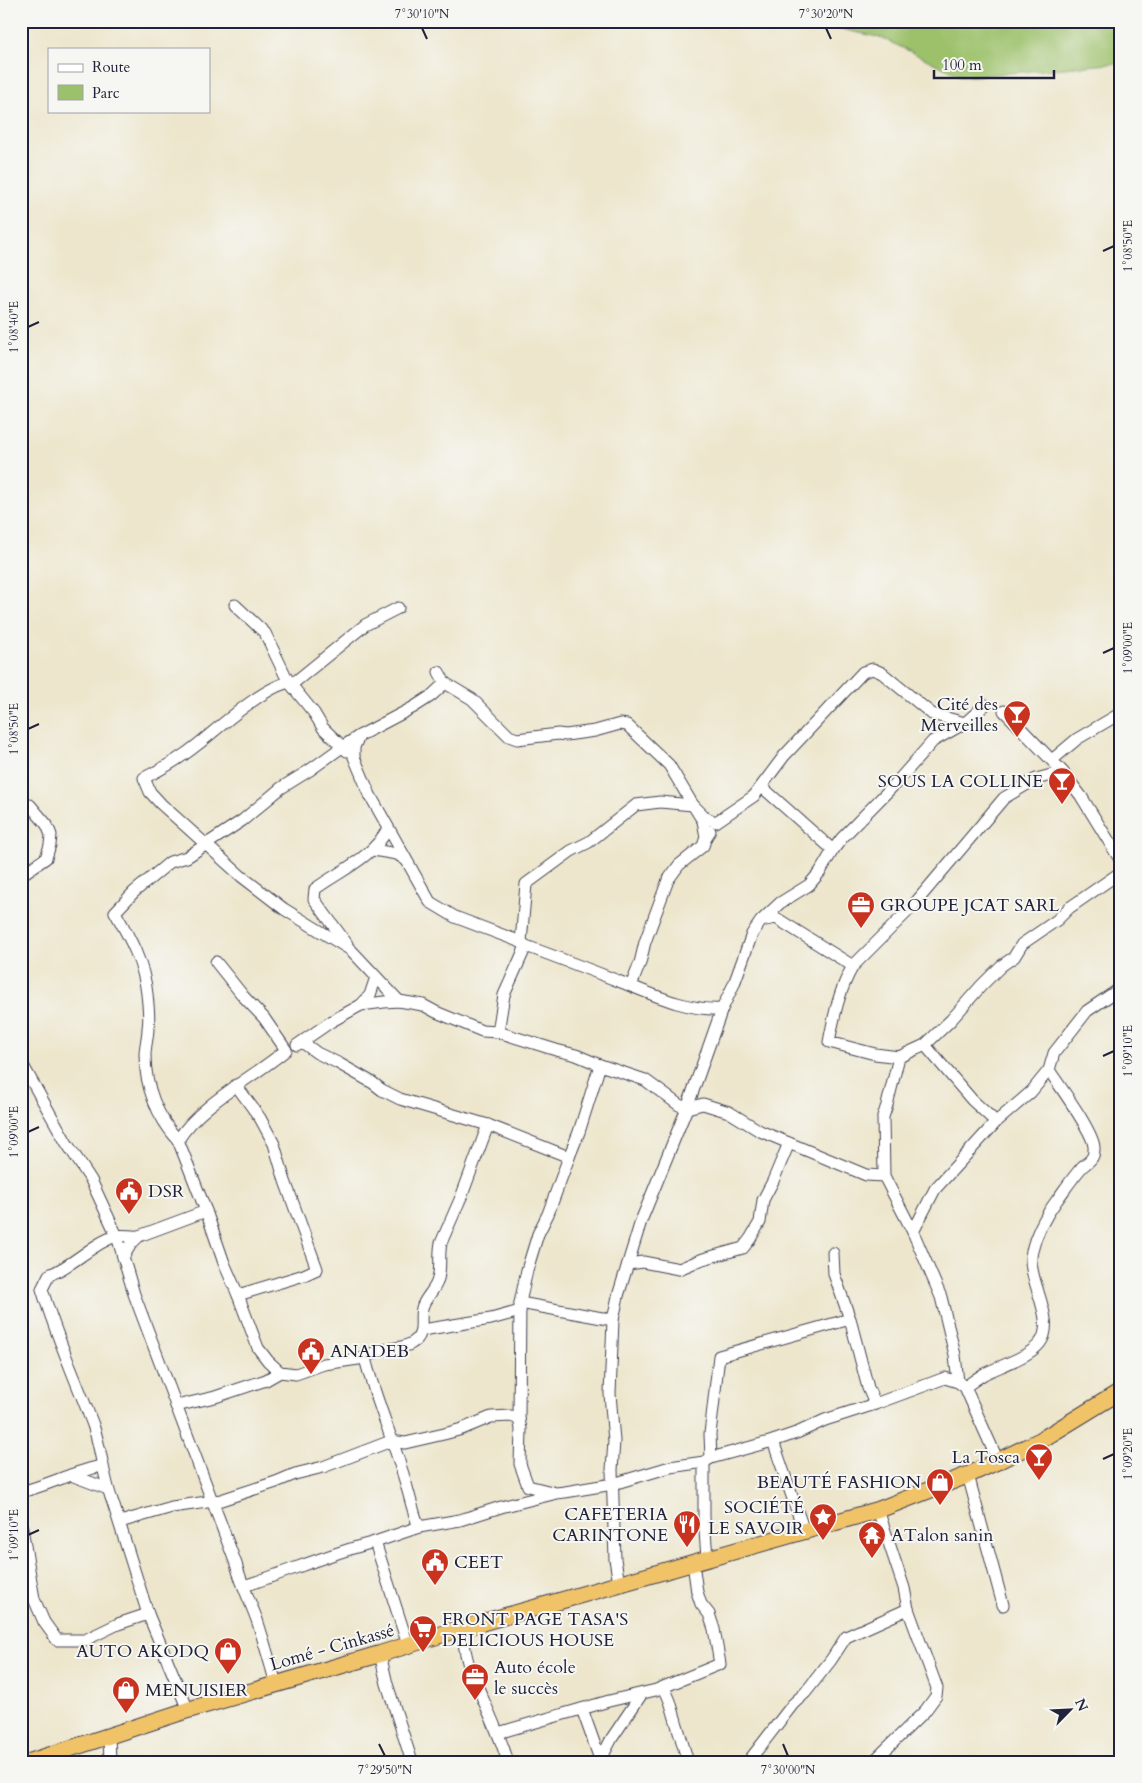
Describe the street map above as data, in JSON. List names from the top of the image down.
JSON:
{
  "streets": {
    "highway": ["Lomé - Cinkassé"]
  },
  "places": {
    "bar": ["Cité des Merveilles", "SOUS LA COLLINE", "La Tosca"],
    "office": ["GROUPE JCAT SARL", "Auto école le succès"],
    "public building": ["DSR", "ANADEB", "CEET"],
    "shop": ["BEAUTÉ FASHION", "AUTO AKODQ", "MENUISIER"],
    "place": ["SOCIÉTÉ LE SAVOIR"],
    "restaurant": ["CAFETERIA CARINTONE"],
    "temple": ["ATalon sanin"],
    "supermarket": ["FRONT PAGE TASA'S DELICIOUS HOUSE"]
  },
  "legend": ["Route", "Parc"],
  "scale_bar": "100 m",
  "north": "top right",
  "coordinates": [
    "7°30'10\"N",
    "7°30'20\"N",
    "1°08'50\"E",
    "1°08'40\"E",
    "1°09'00\"E",
    "1°09'10\"E",
    "1°09'20\"E",
    "7°29'50\"N",
    "7°30'00\"N"
  ]
}
